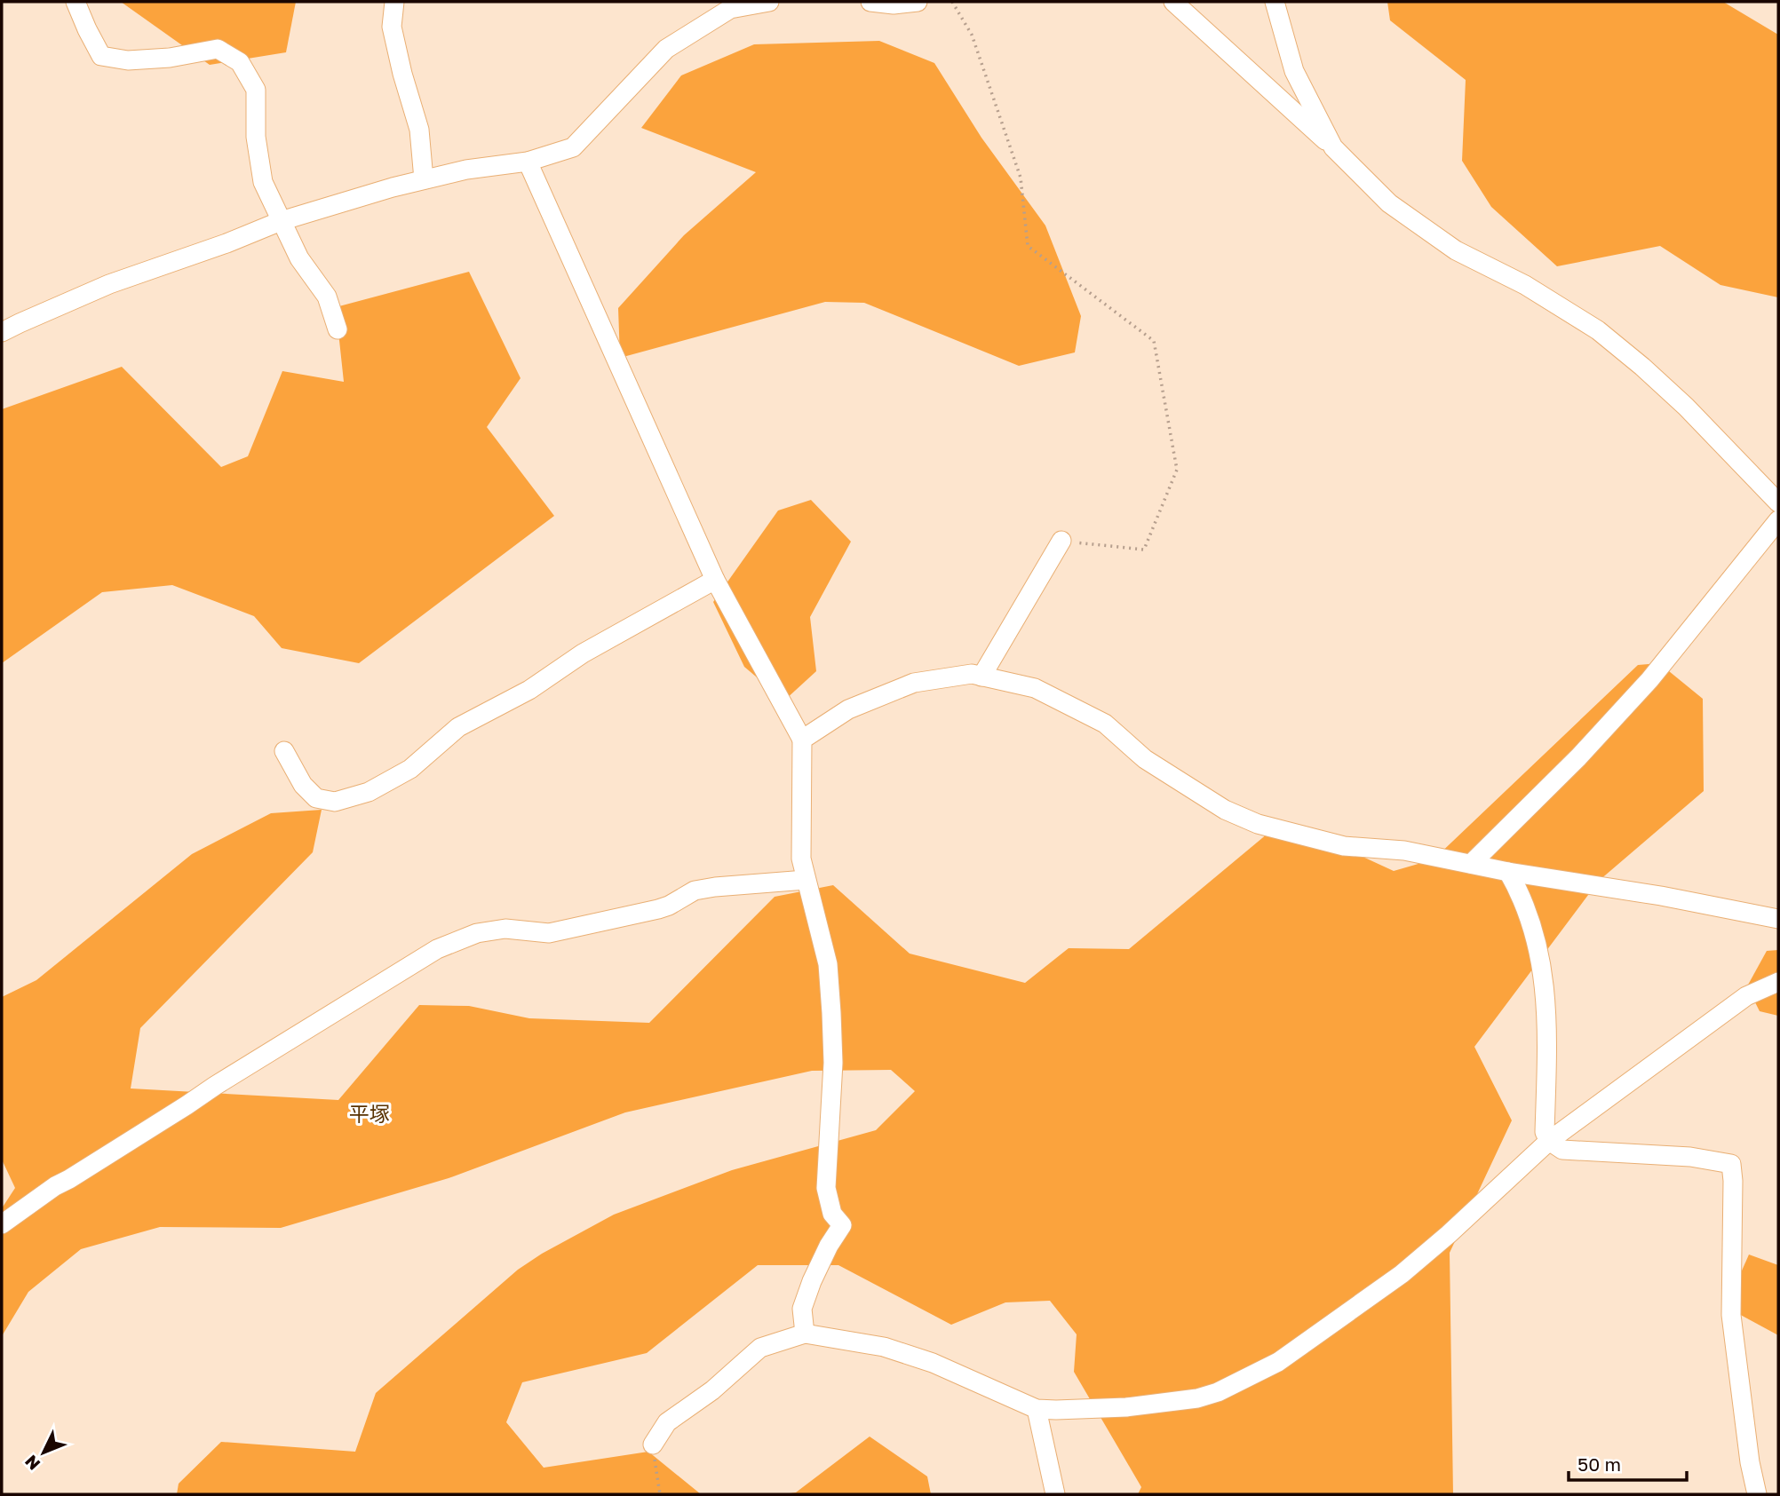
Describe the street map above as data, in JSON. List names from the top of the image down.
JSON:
{
  "districts": ["平塚"],
  "scale_bar": "50 m",
  "north": "bottom left"
}
